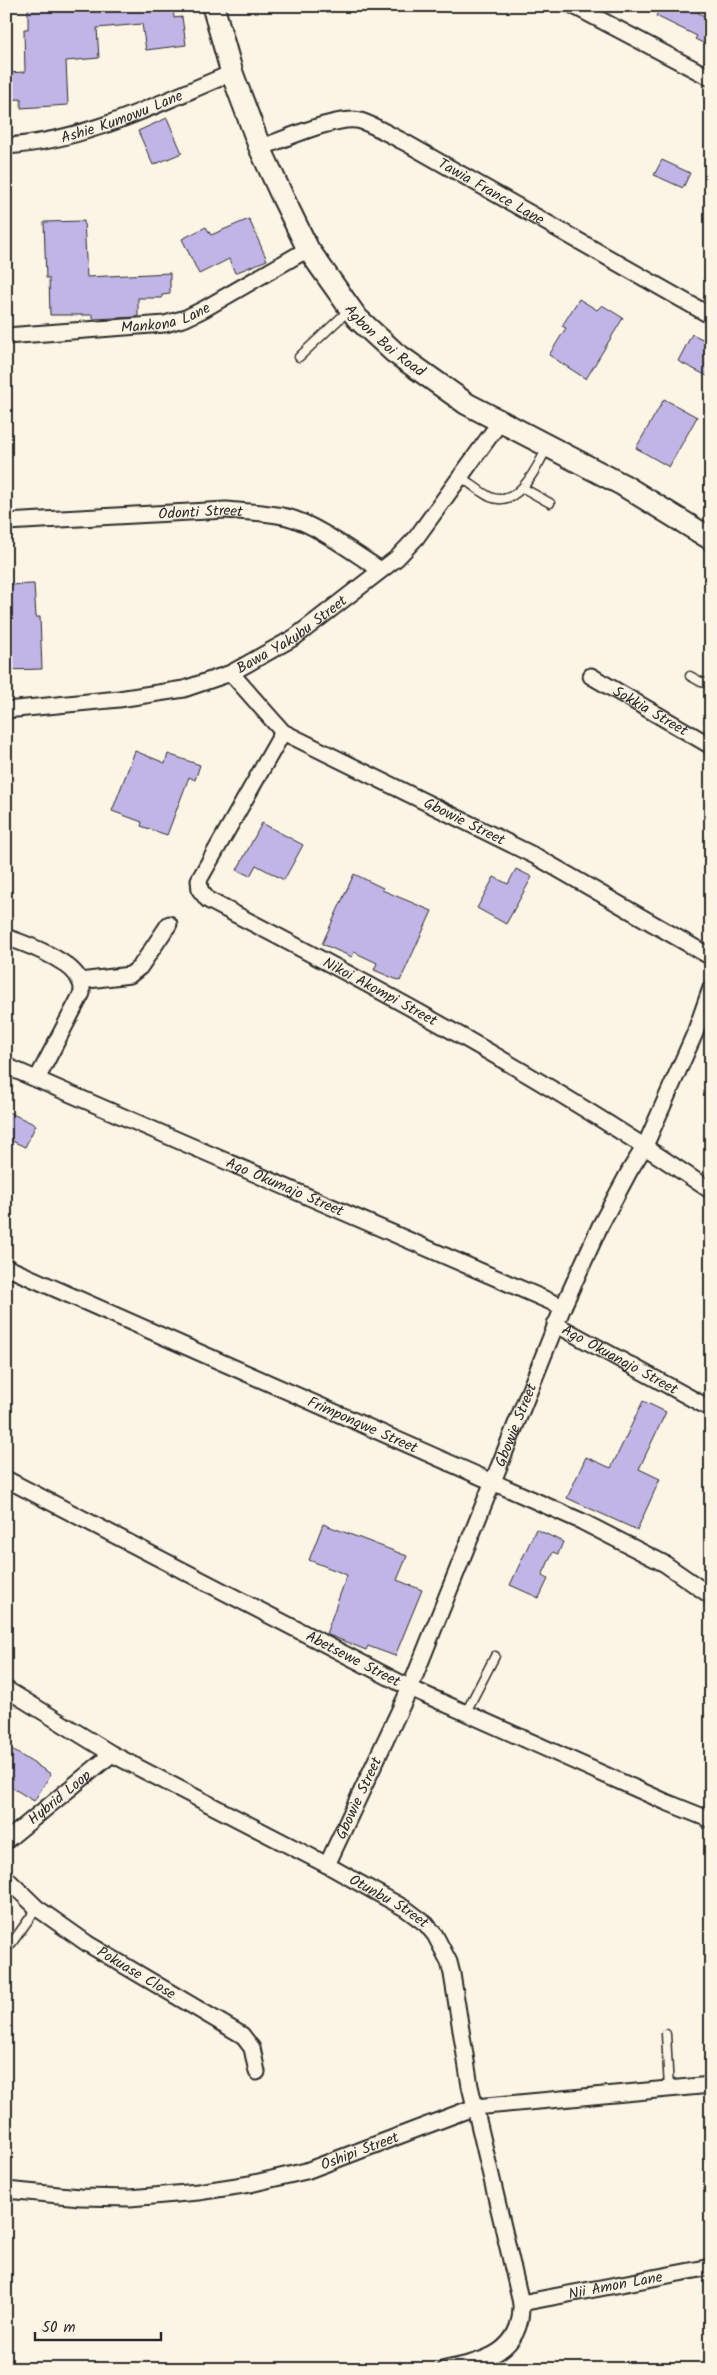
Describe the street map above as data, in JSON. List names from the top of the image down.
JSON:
{
  "streets": {
    "street": [
      "Ashie Kumowu Lane",
      "Tawia France Lane",
      "Mankona Lane",
      "Agbon Boi Road",
      "Odonti Street",
      "Bawa Yakubu Street",
      "Sokkia Street",
      "Gbowie Street",
      "Nikoi Akompi Street",
      "Ago Okumajo Street",
      "Ago Okuanajo Street",
      "Frimpongwe Street",
      "Abetsewe Street",
      "Hybrid Loop",
      "Otunbu Street",
      "Pokuase Close",
      "Oshipi Street",
      "Nii Amon Lane"
    ]
  },
  "crossings": [
    ["Ashie Kumowu Lane", "Agbon Boi Road"],
    ["Tawia France Lane", "Agbon Boi Road"],
    ["Mankona Lane", "Agbon Boi Road"],
    ["Agbon Boi Road", "Bawa Yakubu Street"],
    ["Odonti Street", "Bawa Yakubu Street"],
    ["Bawa Yakubu Street", "Gbowie Street"],
    ["Gbowie Street", "Nikoi Akompi Street"],
    ["Gbowie Street", "Ago Okumajo Street"],
    ["Gbowie Street", "Ago Okuanajo Street"],
    ["Gbowie Street", "Frimpongwe Street"],
    ["Gbowie Street", "Abetsewe Street"],
    ["Gbowie Street", "Otunbu Street"],
    ["Hybrid Loop", "Otunbu Street"],
    ["Otunbu Street", "Oshipi Street"],
    ["Otunbu Street", "Nii Amon Lane"]
  ],
  "scale_bar": "50 m"
}
